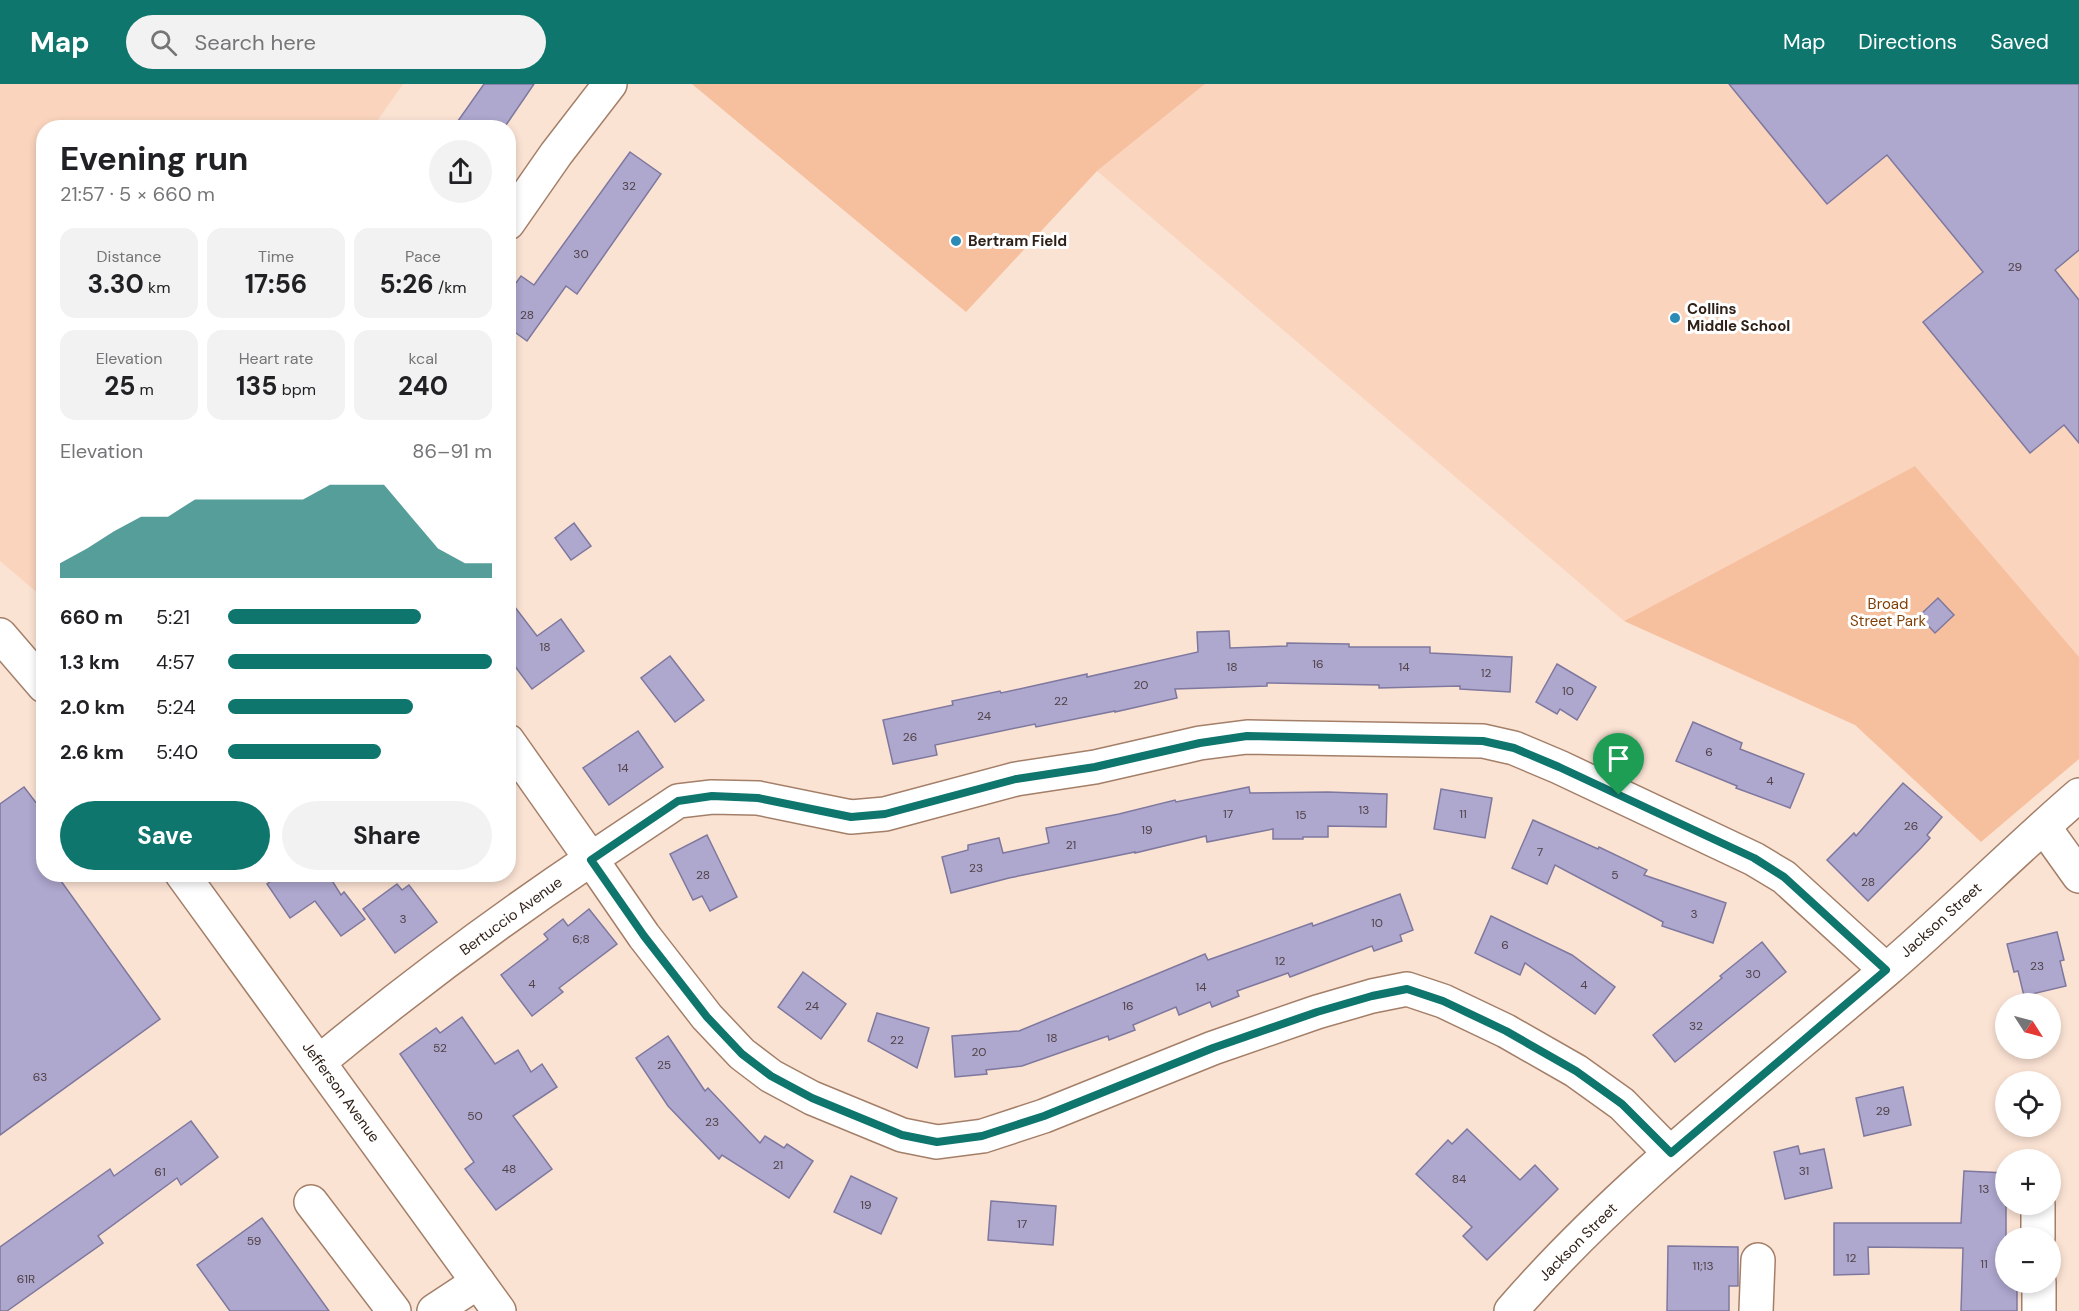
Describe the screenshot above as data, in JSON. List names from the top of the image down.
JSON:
{
  "streets": {
    "street": ["Bertuccio Avenue", "Jackson Street", "Jefferson Avenue"]
  },
  "crossings": [
    ["Bertuccio Avenue", "Jackson Street"],
    ["Bertuccio Avenue", "Jefferson Avenue"]
  ],
  "parks": ["Broad Street Park"],
  "places": ["Bertram Field", "Collins Middle School"],
  "house_numbers": [
    "32",
    "30",
    "29",
    "28",
    "18",
    "16",
    "18",
    "14",
    "12",
    "20",
    "10",
    "22",
    "24",
    "26",
    "6",
    "14",
    "4",
    "13",
    "17",
    "11",
    "15",
    "26",
    "19",
    "21",
    "7",
    "23",
    "28",
    "5",
    "28",
    "3",
    "3",
    "10",
    "6;8",
    "6",
    "12",
    "23",
    "30",
    "4",
    "4",
    "14",
    "24",
    "16",
    "32",
    "18",
    "22",
    "52",
    "20",
    "25",
    "63",
    "29",
    "50",
    "23",
    "21",
    "48",
    "31",
    "61",
    "84",
    "13",
    "19",
    "17",
    "59",
    "12",
    "11",
    "11;13",
    "61R"
  ],
  "north": "bottom right",
  "page": {
    "header": "Map",
    "search": "Search here",
    "nav": ["Map", "Directions", "Saved"],
    "heading": ["Evening run", "21:57 · 5 × 660 m"],
    "stats": [
      ["Distance", "3.30 km"],
      ["Time", "17:56"],
      ["Pace", "5:26 /km"],
      ["Elevation", "25 m"],
      ["Heart rate", "135 bpm"],
      ["kcal", "240"]
    ],
    "chart": ["Elevation", "86–91 m"],
    "list": [
      {
        "name": "660 m",
        "note": "5:21"
      },
      {
        "name": "1.3 km",
        "note": "4:57"
      },
      {
        "name": "2.0 km",
        "note": "5:24"
      },
      {
        "name": "2.6 km",
        "note": "5:40"
      }
    ],
    "buttons": ["Save", "Share"],
    "map_buttons": ["+", "−"]
  }
}
